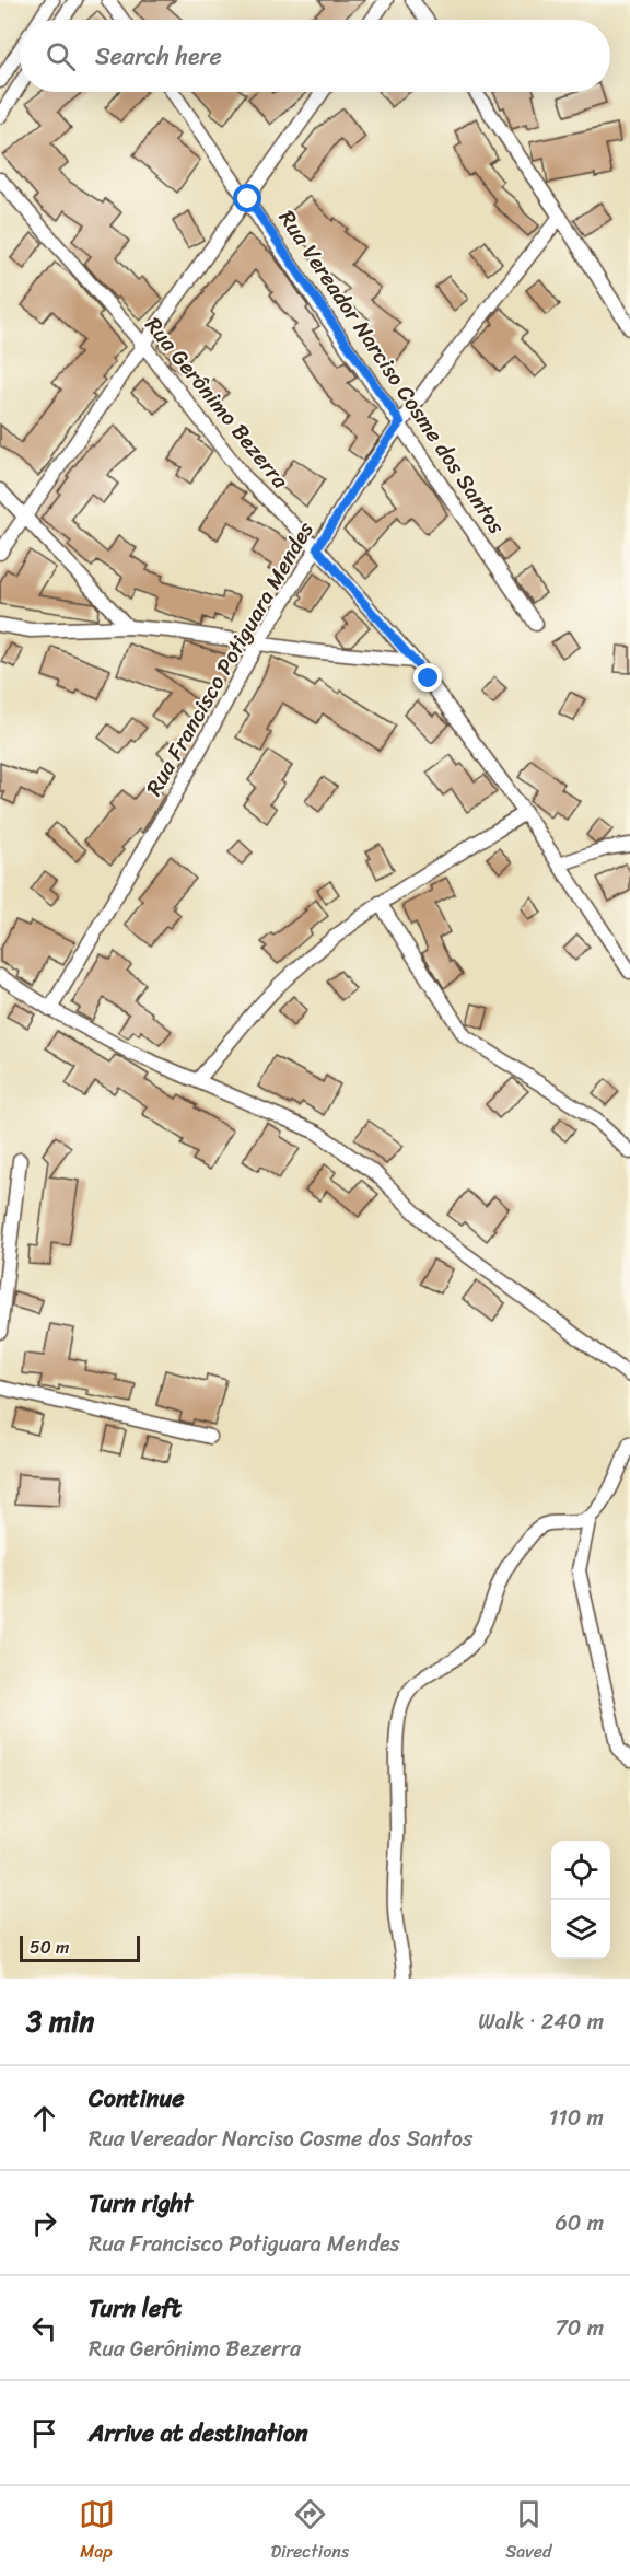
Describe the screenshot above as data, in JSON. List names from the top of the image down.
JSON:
{
  "streets": {
    "street": ["Rua Vereador Narciso Cosme dos Santos", "Rua Gerônimo Bezerra", "Rua Francisco Potiguara Mendes"]
  },
  "crossings": [
    ["Rua Vereador Narciso Cosme dos Santos", "Rua Francisco Potiguara Mendes"],
    ["Rua Gerônimo Bezerra", "Rua Francisco Potiguara Mendes"]
  ],
  "scale_bar": "50 m",
  "page": {
    "search": "Search here",
    "scale": "50 m",
    "heading": ["3 min", "Walk · 240 m"],
    "list": [
      ["Continue", "Rua Vereador Narciso Cosme dos Santos", "110 m"],
      ["Turn right", "Rua Francisco Potiguara Mendes", "60 m"],
      ["Turn left", "Rua Gerônimo Bezerra", "70 m"],
      "Arrive at destination"
    ],
    "nav": ["Map", "Directions", "Saved"]
  }
}
